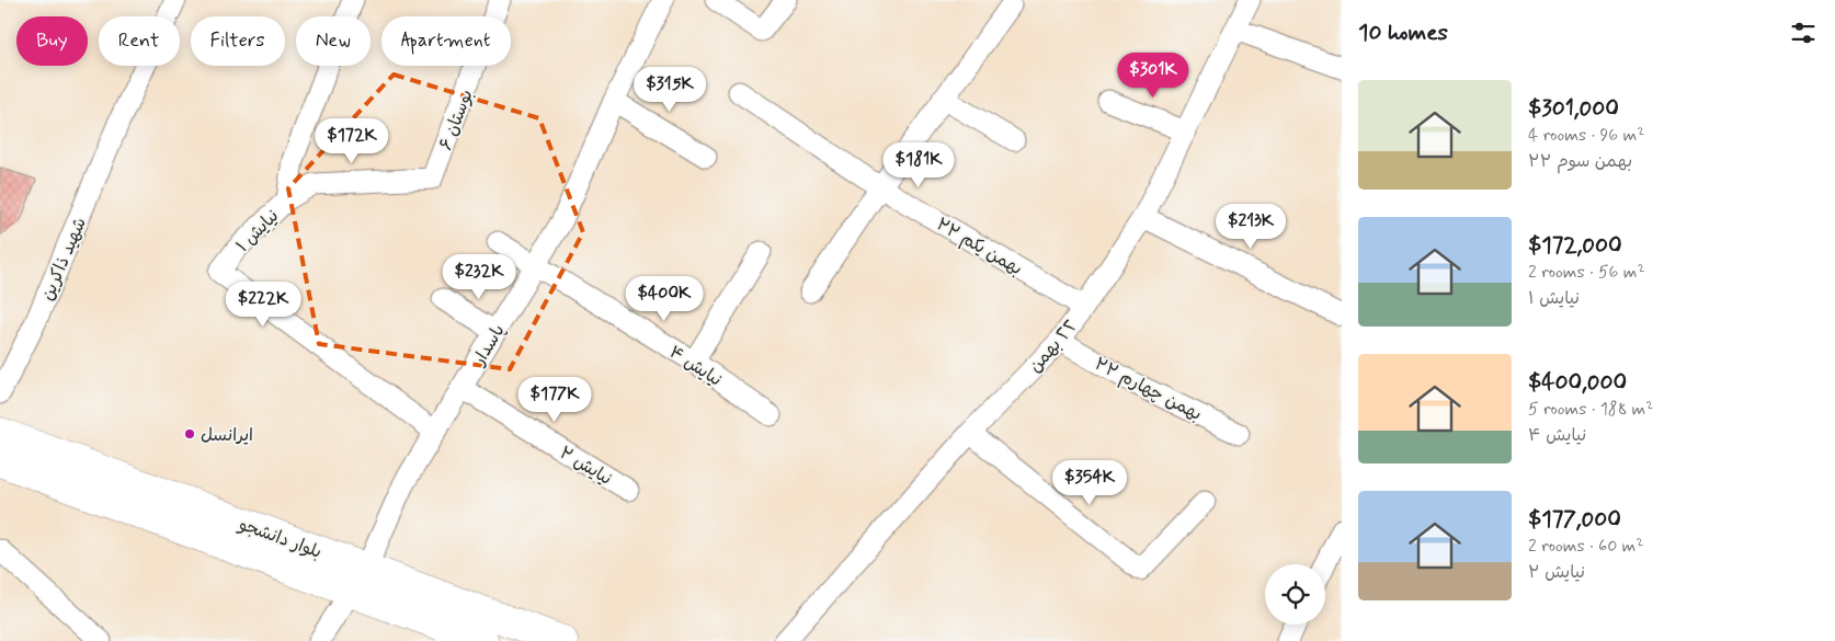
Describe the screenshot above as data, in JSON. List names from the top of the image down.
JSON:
{
  "streets": {
    "main road": ["بلوار دانشجو"],
    "street": [
      "بوستان ۶",
      "نیایش ۱",
      "۲۲ بهمن یکم",
      "شهید ذاکرین",
      "پاسدار",
      "٢٢ بهمن",
      "نیایش ۴",
      "۲۲ بهمن چهارم",
      "نیایش ۲"
    ]
  },
  "crossings": [
    ["بوستان ۶", "نیایش ۱"],
    ["نیایش ۱", "پاسدار"],
    ["۲۲ بهمن یکم", "٢٢ بهمن"],
    ["پاسدار", "نیایش ۴"],
    ["پاسدار", "نیایش ۲"],
    ["پاسدار", "بلوار دانشجو"],
    ["٢٢ بهمن", "۲۲ بهمن چهارم"]
  ],
  "places": ["ایرانسل"],
  "page": {
    "heading": "10 homes",
    "chip": [
      "Buy",
      "Rent",
      "Filters",
      "New",
      "Apartment"
    ],
    "price": [
      "$301K",
      "$315K",
      "$172K",
      "$181K",
      "$213K",
      "$232K",
      "$400K",
      "$222K",
      "$177K",
      "$354K"
    ],
    "list": [
      {
        "name": "$301,000",
        "note": "4 rooms · 96 m² · ۲۲ بهمن سوم"
      },
      {
        "name": "$172,000",
        "note": "2 rooms · 56 m² · نیایش ۱"
      },
      {
        "name": "$400,000",
        "note": "5 rooms · 188 m² · نیایش ۴"
      },
      {
        "name": "$177,000",
        "note": "2 rooms · 60 m² · نیایش ۲"
      }
    ]
  }
}
